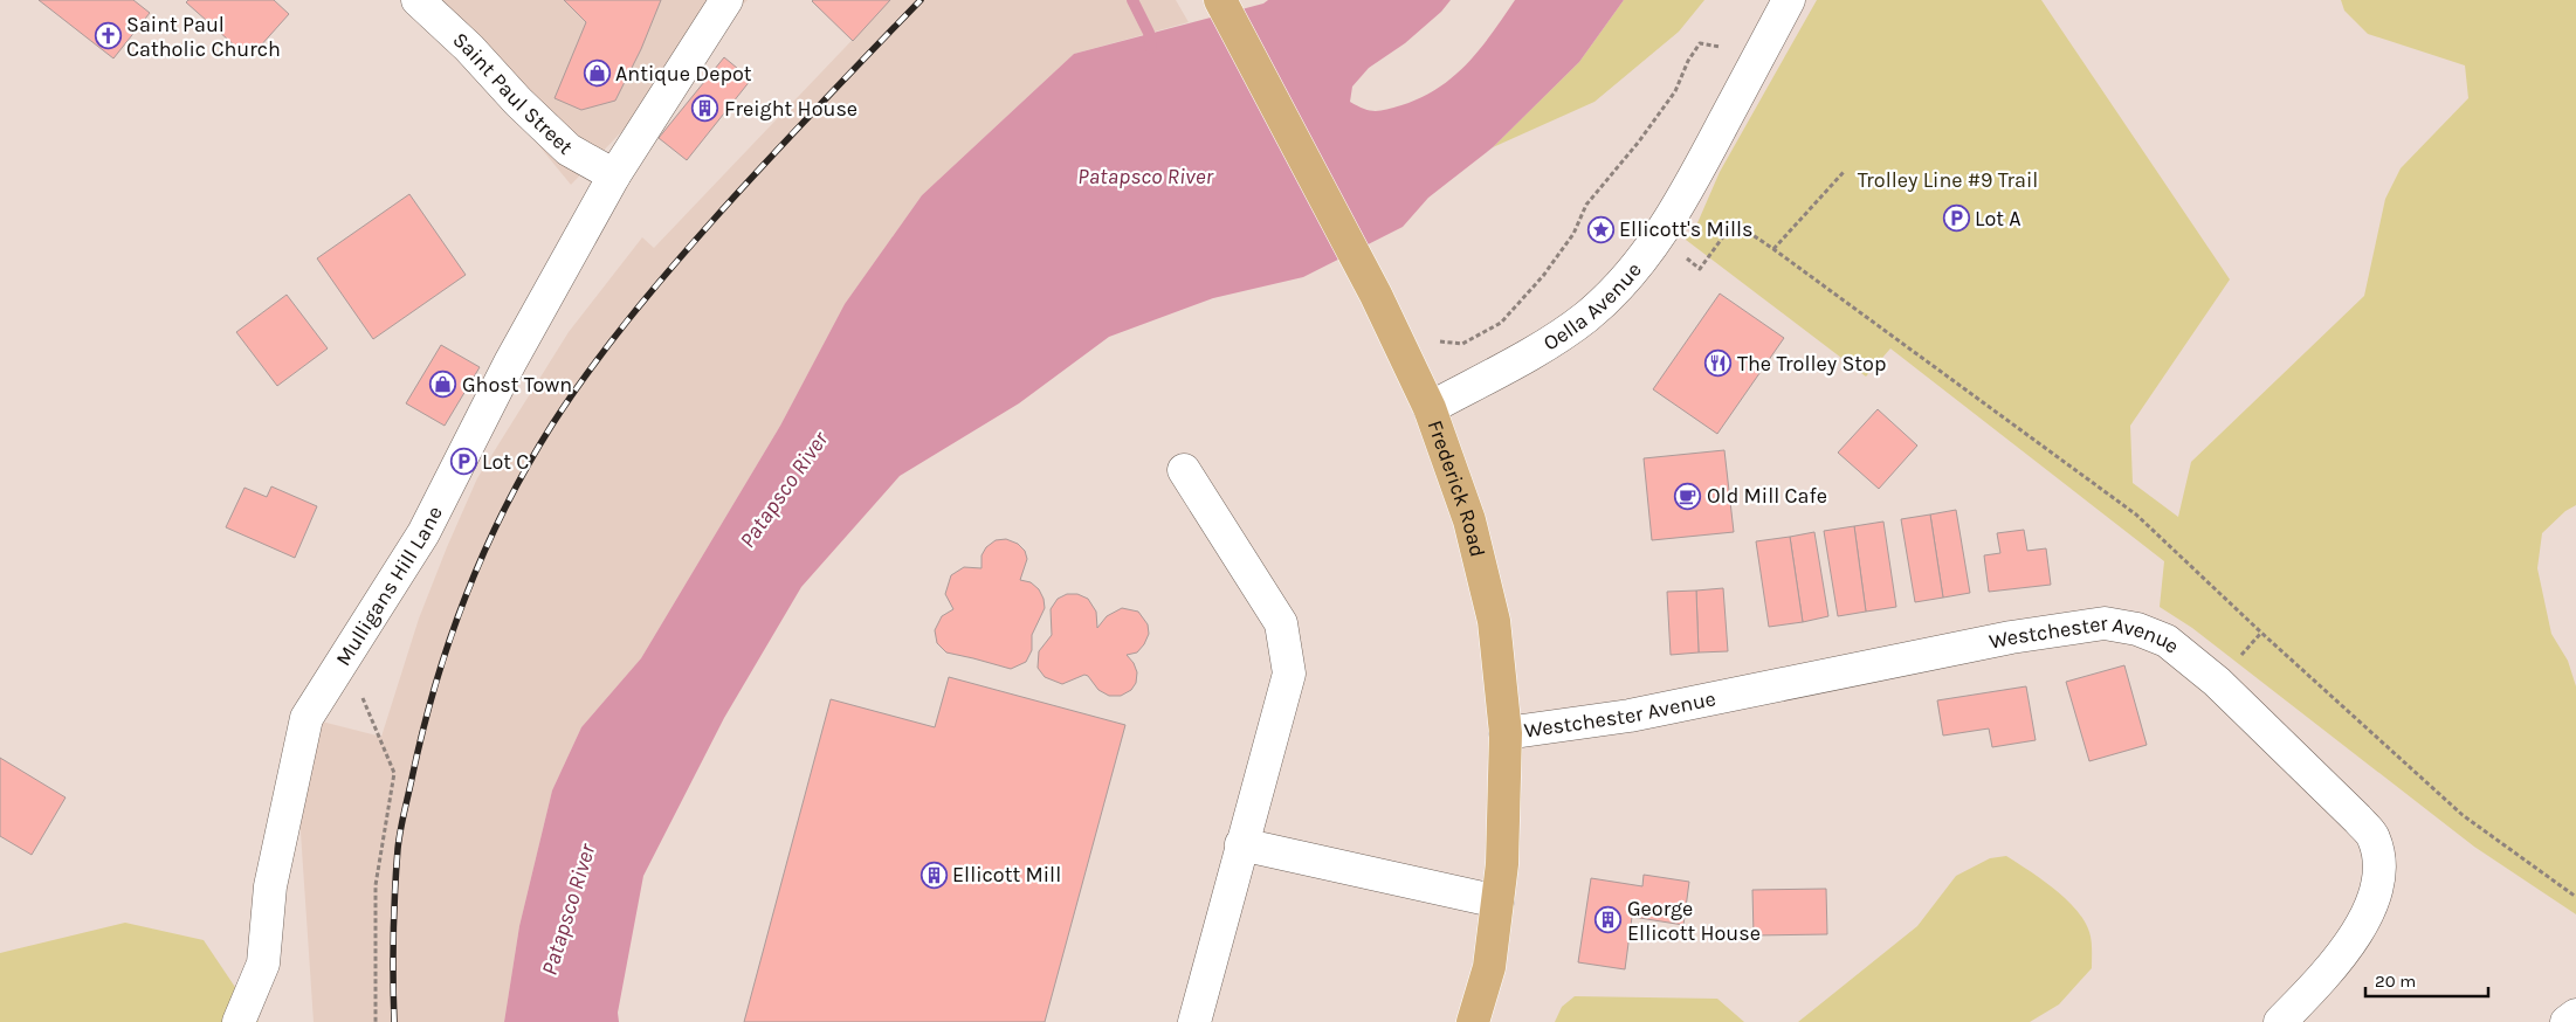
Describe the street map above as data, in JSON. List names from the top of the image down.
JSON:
{
  "streets": {
    "main road": ["Frederick Road"],
    "street": [
      "Saint Paul Street",
      "Oella Avenue",
      "Mulligans Hill Lane",
      "Westchester Avenue"
    ]
  },
  "crossings": [
    ["Saint Paul Street", "Mulligans Hill Lane"],
    ["Oella Avenue", "Frederick Road"],
    ["Frederick Road", "Westchester Avenue"]
  ],
  "water": ["Patapsco River"],
  "parks": ["Trolley Line #9 Trail"],
  "places": {
    "church": ["Saint Paul Catholic Church"],
    "shop": ["Antique Depot", "Ghost Town"],
    "building": ["Freight House", "Ellicott Mill", "George Ellicott House"],
    "parking": ["Lot A", "Lot C"],
    "place": ["Ellicott's Mills"],
    "restaurant": ["The Trolley Stop"],
    "cafe": ["Old Mill Cafe"]
  },
  "scale_bar": "20 m"
}
